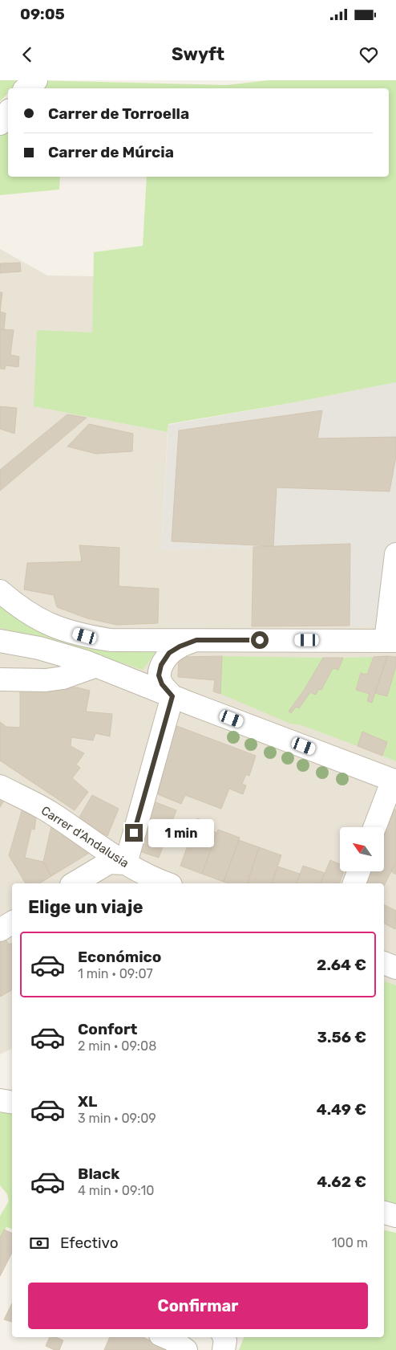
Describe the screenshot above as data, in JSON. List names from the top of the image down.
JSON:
{
  "streets": {
    "street": ["Carrer d'Andalusia"]
  },
  "north": "top left",
  "page": {
    "status": "09:05",
    "header": "Swyft",
    "banner": ["Carrer de Torroella", "Carrer de Múrcia"],
    "bubble": "1 min",
    "heading": "Elige un viaje",
    "list": [
      {
        "name": "Económico",
        "note": "1 min · 09:07",
        "value": "2.64 €"
      },
      {
        "name": "Confort",
        "note": "2 min · 09:08",
        "value": "3.56 €"
      },
      {
        "name": "XL",
        "note": "3 min · 09:09",
        "value": "4.49 €"
      },
      {
        "name": "Black",
        "note": "4 min · 09:10",
        "value": "4.62 €"
      }
    ],
    "pay": ["Efectivo", "100 m"],
    "buttons": "Confirmar"
  }
}
